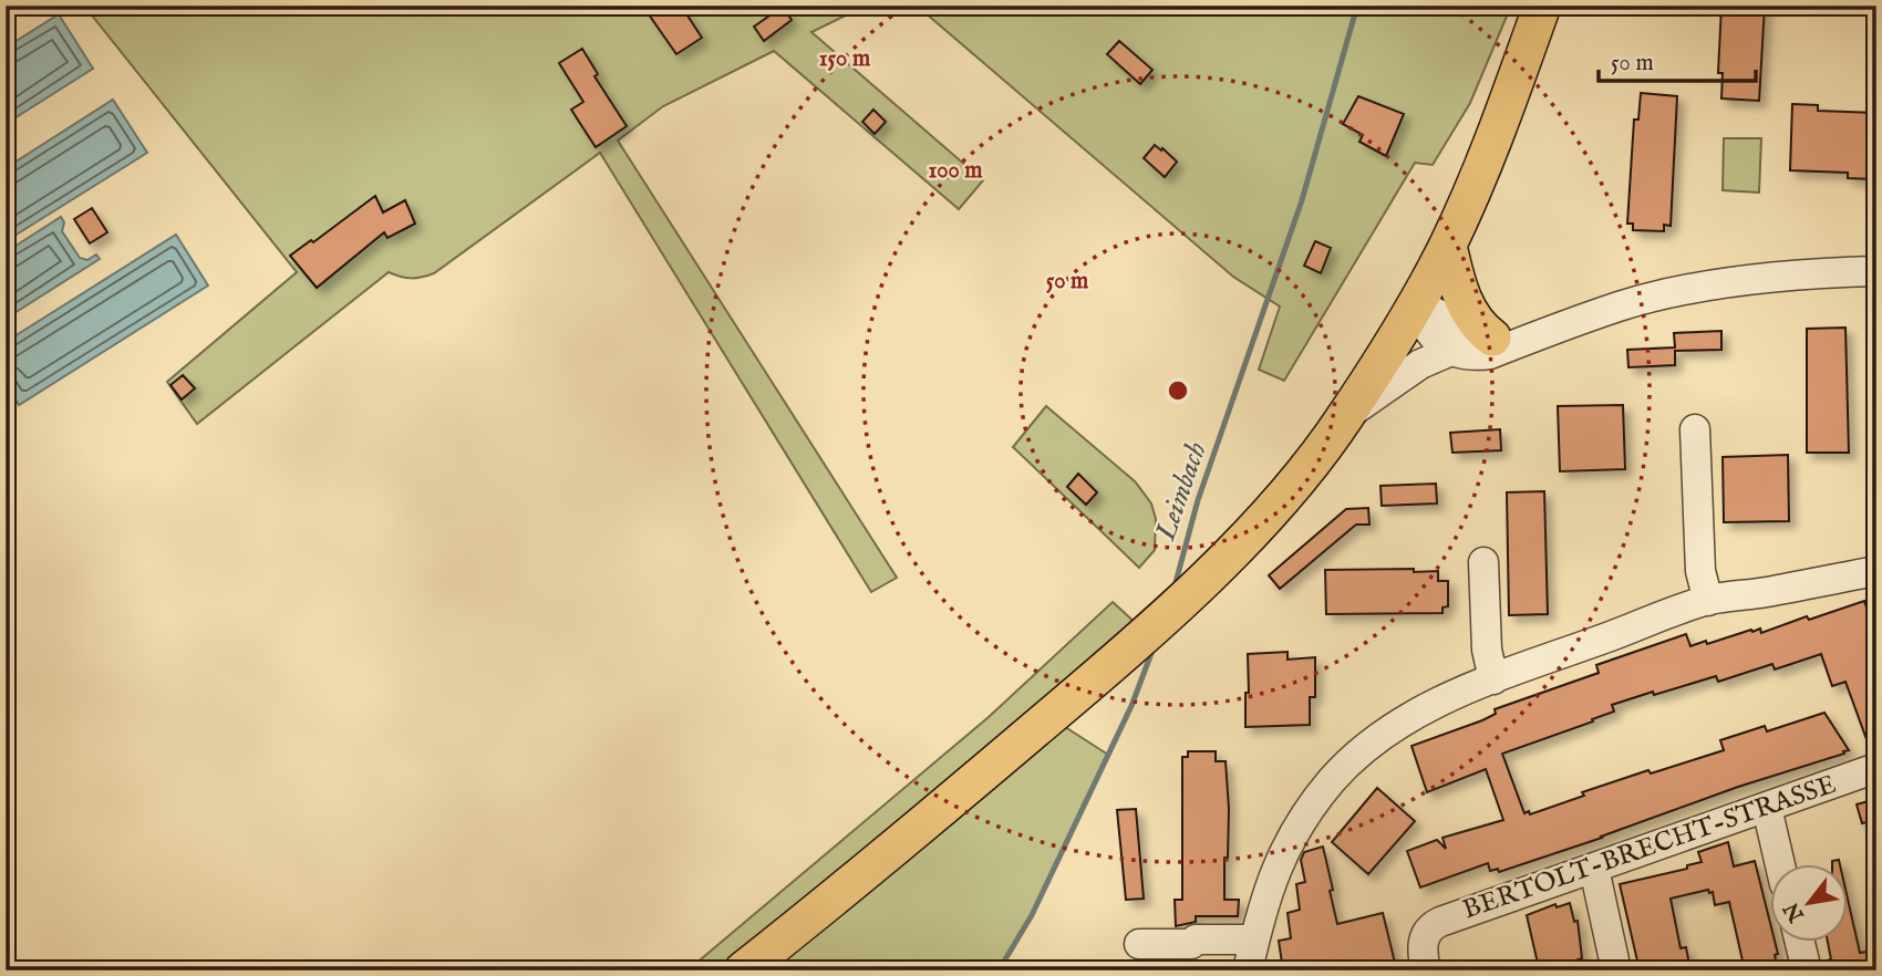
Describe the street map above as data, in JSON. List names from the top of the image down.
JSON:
{
  "streets": {
    "street": ["BERTOLT-BRECHT-STRASSE"]
  },
  "water": ["Leimbach"],
  "scale_bar": "50 m",
  "north": "bottom left",
  "rings": ["150 m", "100 m", "50 m"]
}
